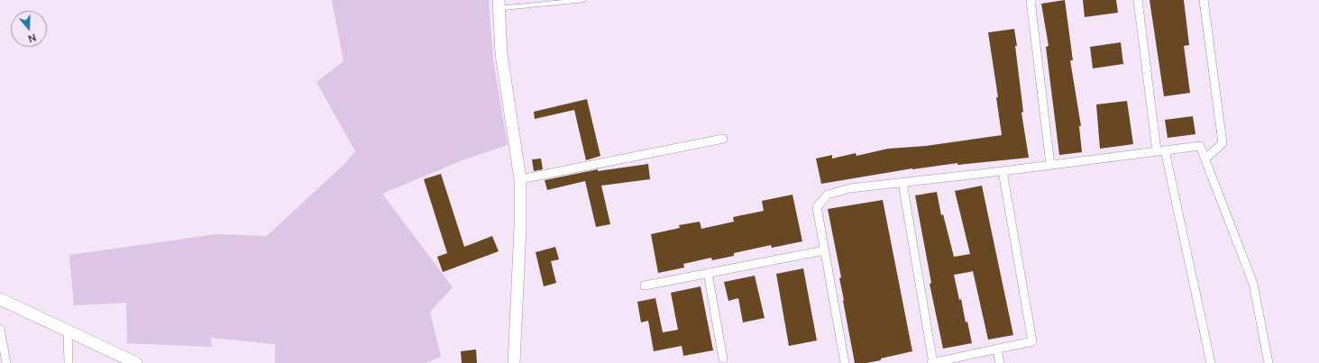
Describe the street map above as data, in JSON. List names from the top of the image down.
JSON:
{
  "north": "bottom"
}
